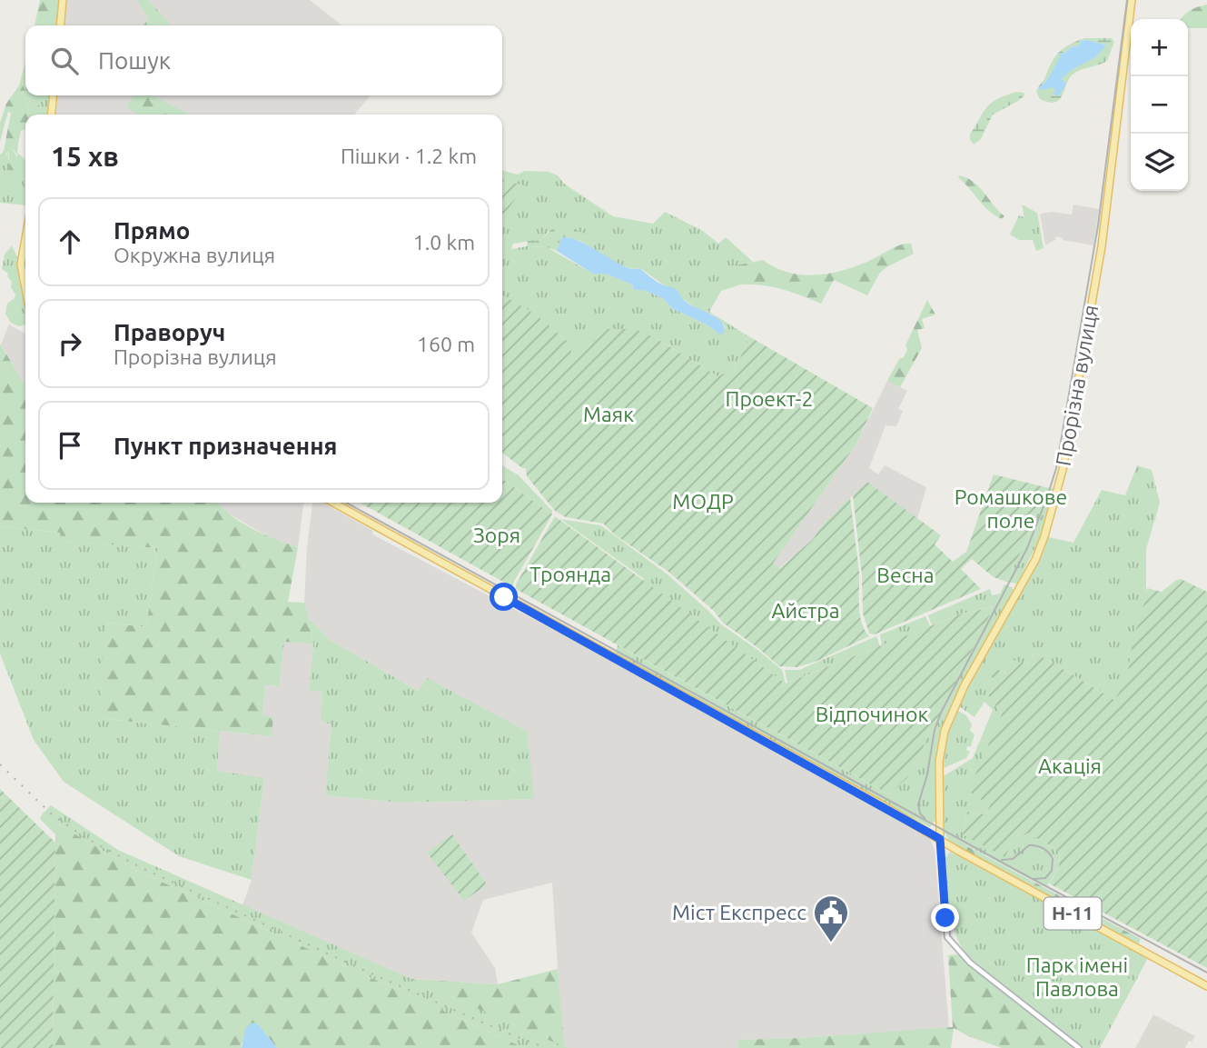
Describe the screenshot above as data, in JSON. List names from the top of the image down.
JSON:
{
  "streets": {
    "main road": ["Прорізна вулиця", "Н-11"]
  },
  "crossings": [
    ["Прорізна вулиця", "Н-11"]
  ],
  "parks": [
    "Проект-2",
    "Маяк",
    "Ромашкове поле",
    "МОДР",
    "Зоря",
    "Троянда",
    "Весна",
    "Айстра",
    "Відпочинок",
    "Акація",
    "Парк імені Павлова"
  ],
  "places": {
    "public building": ["Міст Експресс"]
  },
  "page": {
    "map_buttons": ["+", "−"],
    "search": "Пошук",
    "heading": ["15 хв", "Пішки · 1.2 km"],
    "list": [
      ["Прямо", "Окружна вулиця", "1.0 km"],
      ["Праворуч", "Прорізна вулиця", "160 m"],
      "Пункт призначення"
    ]
  }
}
